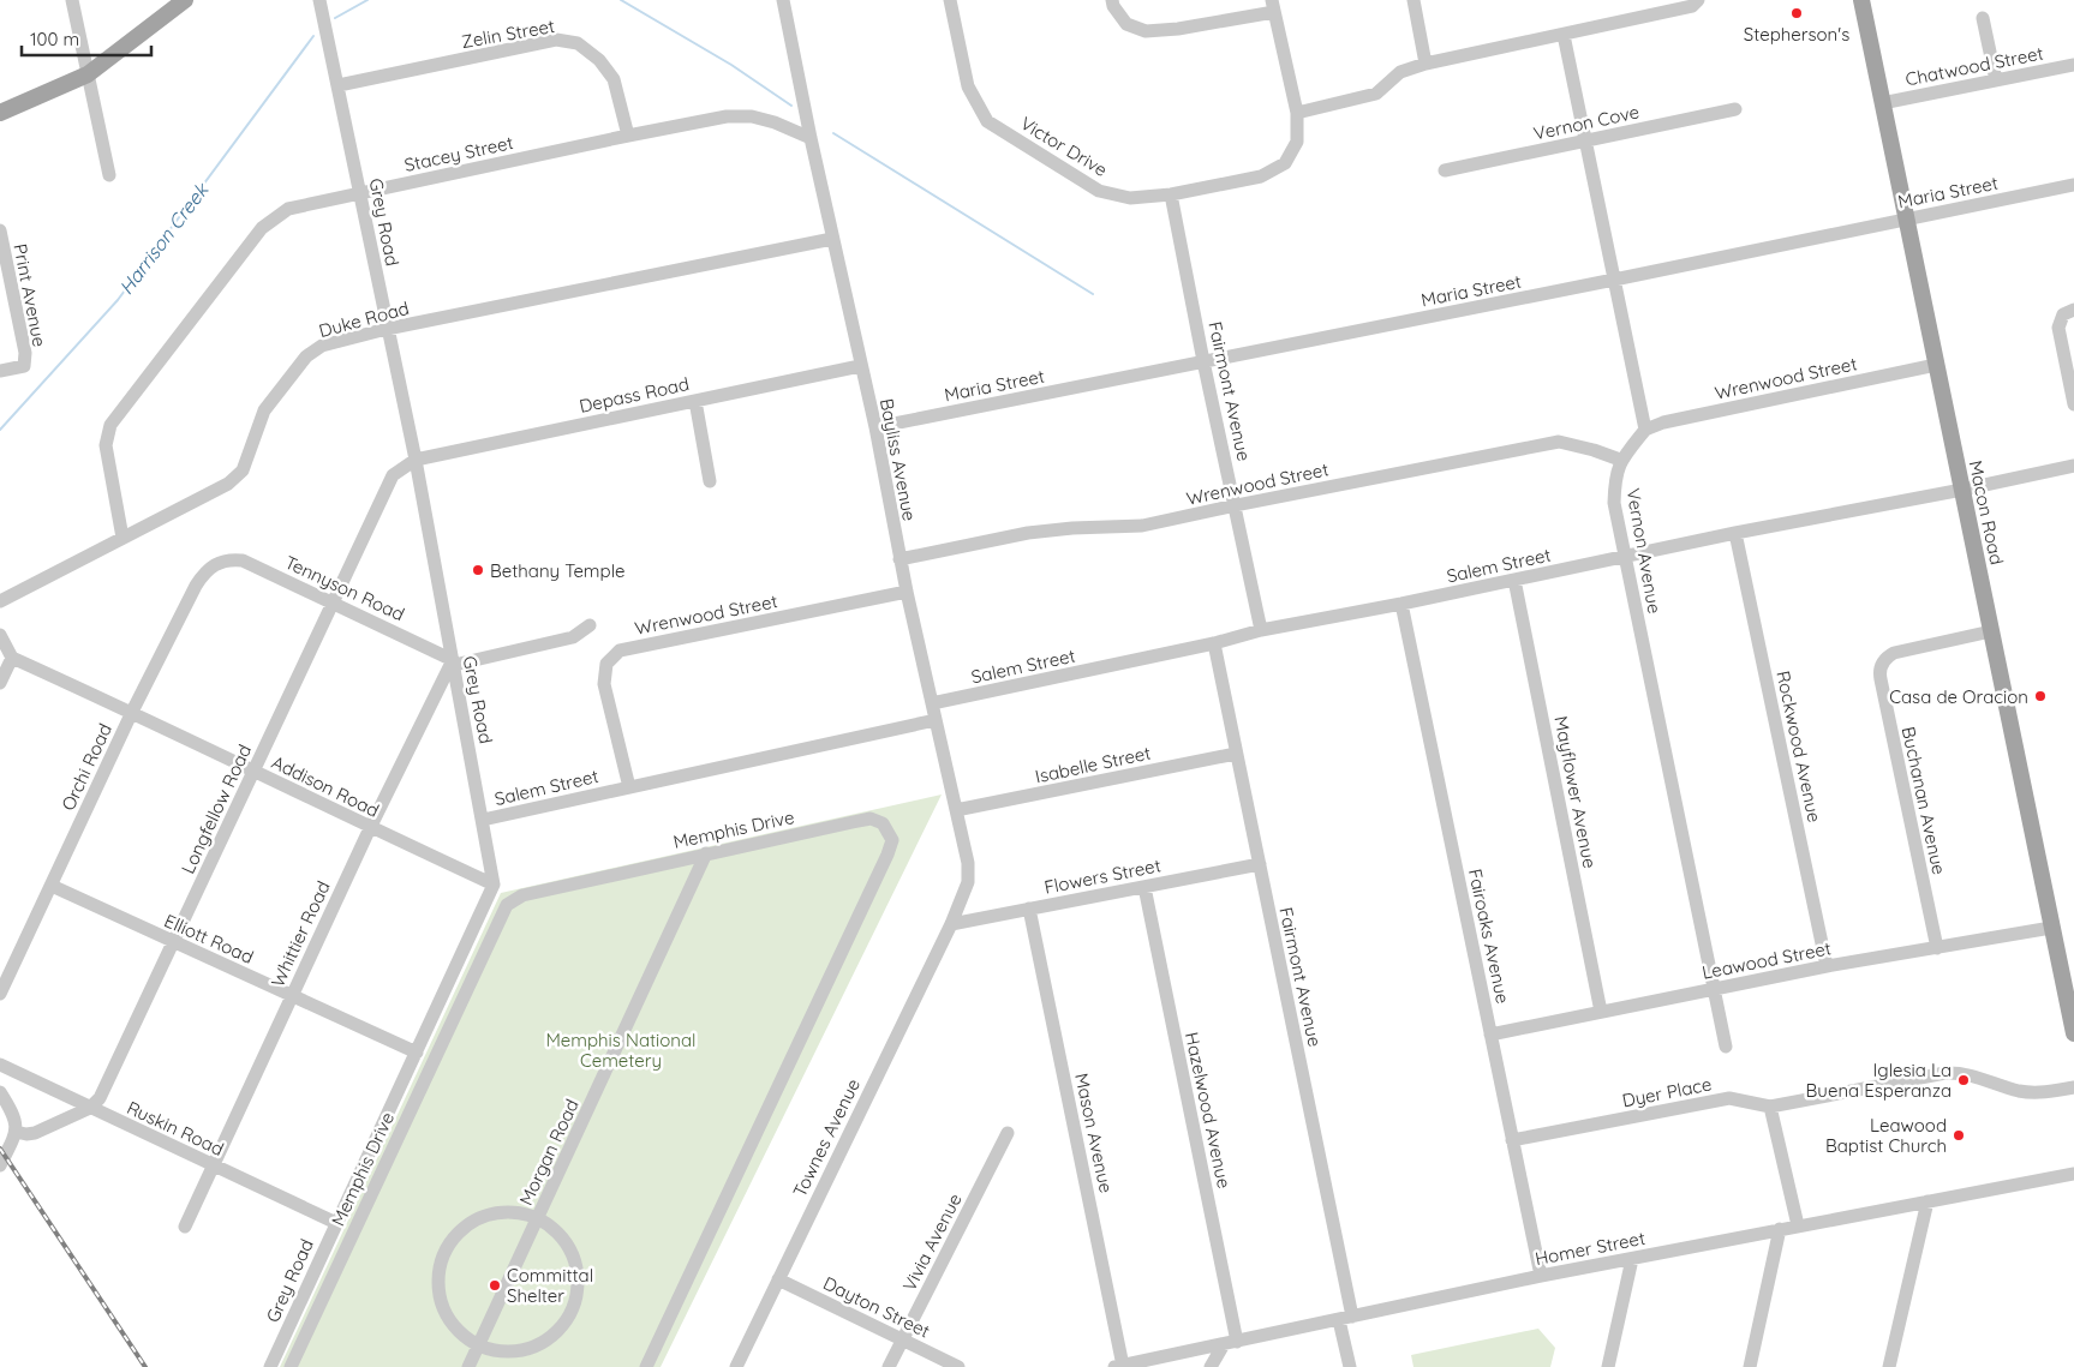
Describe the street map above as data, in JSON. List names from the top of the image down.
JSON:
{
  "streets": {
    "main road": ["Macon Road"],
    "street": [
      "Zelin Street",
      "Chatwood Street",
      "Vernon Cove",
      "Victor Drive",
      "Stacey Street",
      "Maria Street",
      "Grey Road",
      "Print Avenue",
      "Duke Road",
      "Wrenwood Street",
      "Fairmont Avenue",
      "Depass Road",
      "Bayliss Avenue",
      "Vernon Avenue",
      "Salem Street",
      "Tennyson Road",
      "Rockwood Avenue",
      "Isabelle Street",
      "Orchi Road",
      "Addison Road",
      "Mayflower Avenue",
      "Buchanan Avenue",
      "Longfellow Road",
      "Memphis Drive",
      "Flowers Street",
      "Whittier Road",
      "Fairoaks Avenue",
      "Elliott Road",
      "Leawood Street",
      "Dyer Place",
      "Hazelwood Avenue",
      "Ruskin Road",
      "Mason Avenue",
      "Townes Avenue",
      "Morgan Road",
      "Vivia Avenue",
      "Homer Street",
      "Dayton Street"
    ]
  },
  "crossings": [
    ["Zelin Street", "Stacey Street"],
    ["Zelin Street", "Grey Road"],
    ["Chatwood Street", "Macon Road"],
    ["Victor Drive", "Fairmont Avenue"],
    ["Stacey Street", "Grey Road"],
    ["Stacey Street", "Duke Road"],
    ["Stacey Street", "Bayliss Avenue"],
    ["Maria Street", "Fairmont Avenue"],
    ["Maria Street", "Bayliss Avenue"],
    ["Maria Street", "Macon Road"],
    ["Grey Road", "Duke Road"],
    ["Grey Road", "Depass Road"],
    ["Grey Road", "Salem Street"],
    ["Grey Road", "Tennyson Road"],
    ["Grey Road", "Addison Road"],
    ["Grey Road", "Longfellow Road"],
    ["Grey Road", "Whittier Road"],
    ["Grey Road", "Elliott Road"],
    ["Grey Road", "Ruskin Road"],
    ["Duke Road", "Bayliss Avenue"],
    ["Wrenwood Street", "Fairmont Avenue"],
    ["Wrenwood Street", "Bayliss Avenue"],
    ["Wrenwood Street", "Macon Road"],
    ["Wrenwood Street", "Vernon Avenue"],
    ["Wrenwood Street", "Salem Street"],
    ["Fairmont Avenue", "Salem Street"],
    ["Fairmont Avenue", "Isabelle Street"],
    ["Fairmont Avenue", "Flowers Street"],
    ["Fairmont Avenue", "Homer Street"],
    ["Depass Road", "Bayliss Avenue"],
    ["Depass Road", "Longfellow Road"],
    ["Bayliss Avenue", "Salem Street"],
    ["Bayliss Avenue", "Isabelle Street"],
    ["Bayliss Avenue", "Flowers Street"],
    ["Bayliss Avenue", "Townes Avenue"],
    ["Macon Road", "Salem Street"],
    ["Macon Road", "Buchanan Avenue"],
    ["Macon Road", "Leawood Street"],
    ["Vernon Avenue", "Salem Street"],
    ["Vernon Avenue", "Leawood Street"],
    ["Salem Street", "Rockwood Avenue"],
    ["Salem Street", "Mayflower Avenue"],
    ["Salem Street", "Fairoaks Avenue"],
    ["Tennyson Road", "Orchi Road"],
    ["Tennyson Road", "Longfellow Road"],
    ["Tennyson Road", "Whittier Road"],
    ["Rockwood Avenue", "Leawood Street"],
    ["Orchi Road", "Addison Road"],
    ["Orchi Road", "Elliott Road"],
    ["Addison Road", "Longfellow Road"],
    ["Addison Road", "Whittier Road"],
    ["Mayflower Avenue", "Leawood Street"],
    ["Buchanan Avenue", "Leawood Street"],
    ["Longfellow Road", "Elliott Road"],
    ["Longfellow Road", "Ruskin Road"],
    ["Memphis Drive", "Morgan Road"],
    ["Flowers Street", "Hazelwood Avenue"],
    ["Flowers Street", "Mason Avenue"],
    ["Flowers Street", "Townes Avenue"],
    ["Whittier Road", "Elliott Road"],
    ["Whittier Road", "Ruskin Road"],
    ["Fairoaks Avenue", "Leawood Street"],
    ["Fairoaks Avenue", "Dyer Place"],
    ["Fairoaks Avenue", "Homer Street"],
    ["Hazelwood Avenue", "Homer Street"],
    ["Mason Avenue", "Homer Street"],
    ["Townes Avenue", "Dayton Street"],
    ["Vivia Avenue", "Dayton Street"]
  ],
  "water": ["Harrison Creek"],
  "parks": ["Memphis National Cemetery"],
  "places": [
    "Stepherson's",
    "Bethany Temple",
    "Casa de Oracion",
    "Iglesia La Buena Esperanza",
    "Leawood Baptist Church",
    "Committal Shelter"
  ],
  "scale_bar": "100 m"
}
